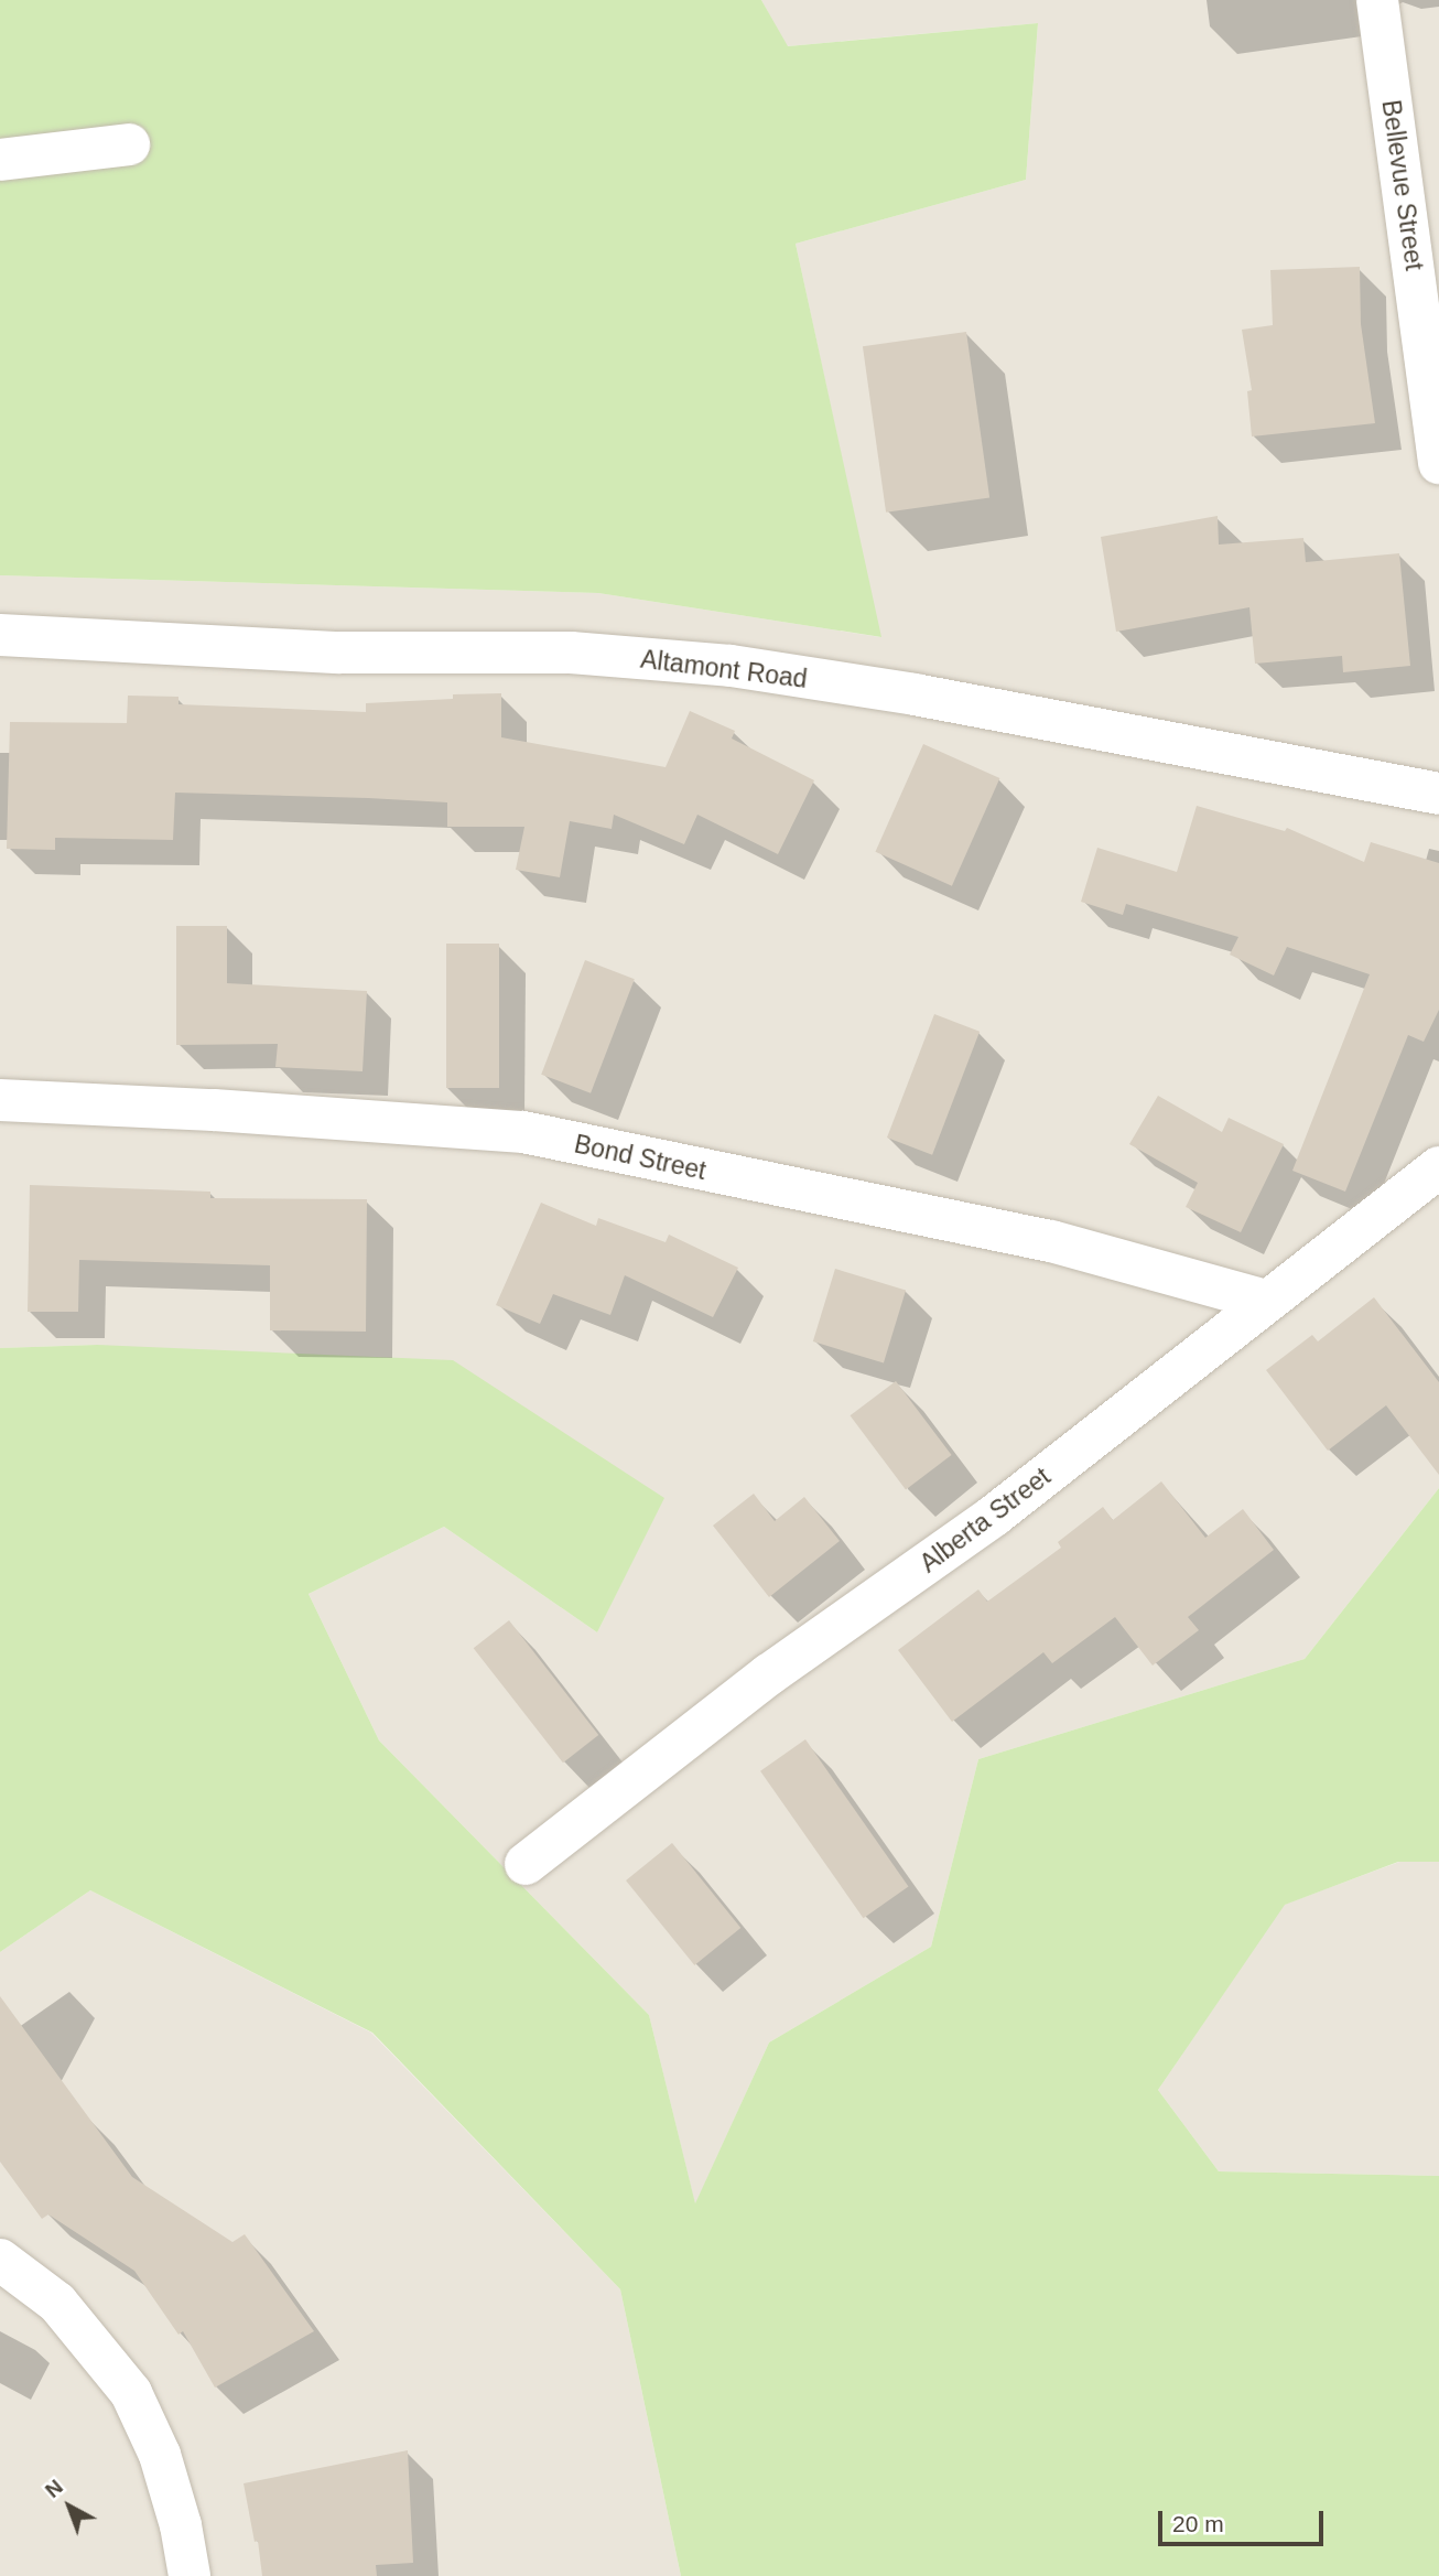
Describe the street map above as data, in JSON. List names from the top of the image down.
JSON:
{
  "streets": {
    "street": [
      "Bellevue Street",
      "Altamont Road",
      "Bond Street",
      "Alberta Street"
    ]
  },
  "crossings": [
    ["Bond Street", "Alberta Street"]
  ],
  "scale_bar": "20 m",
  "north": "top left"
}
